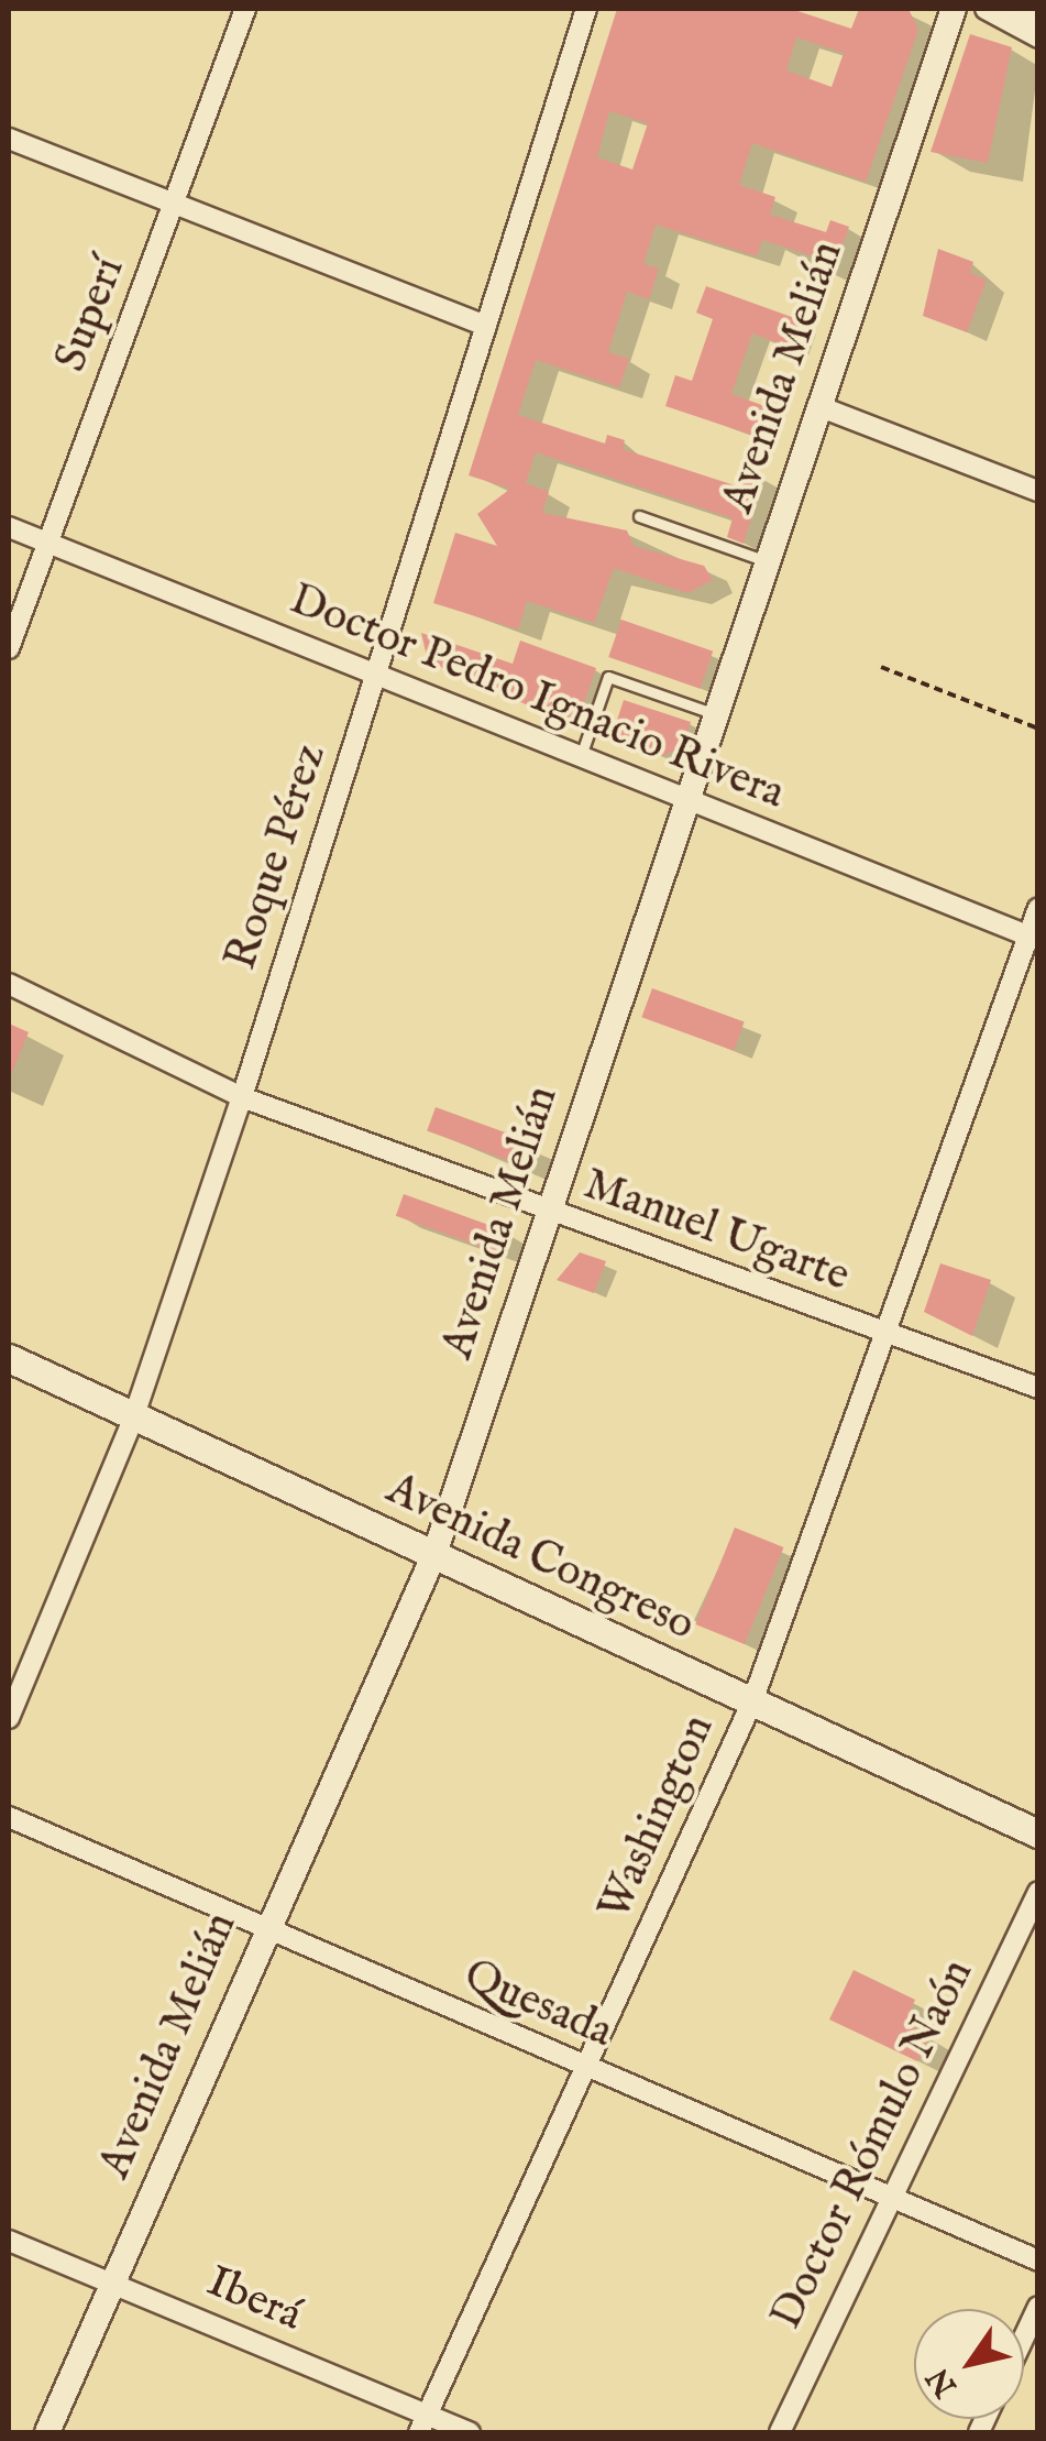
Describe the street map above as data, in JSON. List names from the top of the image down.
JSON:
{
  "streets": {
    "main road": ["Avenida Congreso"],
    "street": [
      "Superí",
      "Avenida Melián",
      "Doctor Pedro Ignacio Rivera",
      "Roque Pérez",
      "Manuel Ugarte",
      "Washington",
      "Quesada",
      "Doctor Rómulo Naón",
      "Iberá"
    ]
  },
  "crossings": [
    ["Superí", "Doctor Pedro Ignacio Rivera"],
    ["Avenida Melián", "Doctor Pedro Ignacio Rivera"],
    ["Avenida Melián", "Manuel Ugarte"],
    ["Avenida Melián", "Avenida Congreso"],
    ["Avenida Melián", "Quesada"],
    ["Avenida Melián", "Iberá"],
    ["Doctor Pedro Ignacio Rivera", "Roque Pérez"],
    ["Doctor Pedro Ignacio Rivera", "Washington"],
    ["Roque Pérez", "Manuel Ugarte"],
    ["Roque Pérez", "Avenida Congreso"],
    ["Manuel Ugarte", "Washington"],
    ["Avenida Congreso", "Washington"],
    ["Washington", "Quesada"],
    ["Washington", "Iberá"],
    ["Quesada", "Doctor Rómulo Naón"]
  ],
  "north": "bottom left"
}
